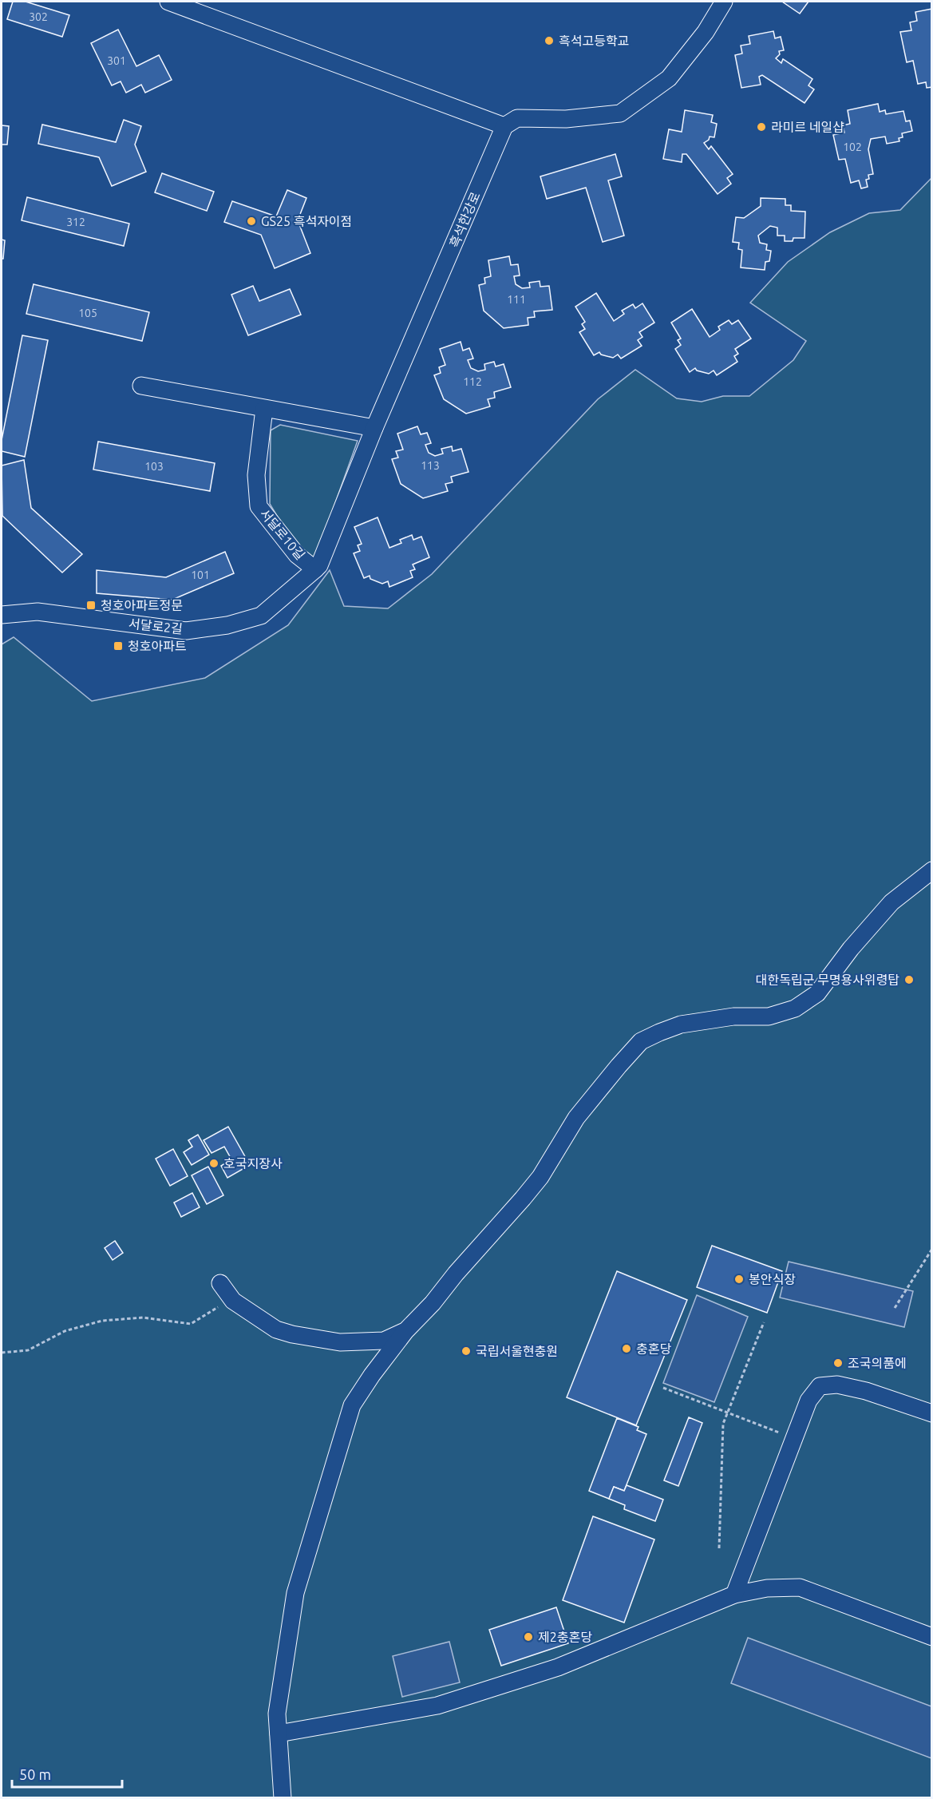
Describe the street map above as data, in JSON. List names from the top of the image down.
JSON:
{
  "streets": {
    "street": ["흑석한강로", "서달로10길", "서달로2길"]
  },
  "crossings": [
    ["흑석한강로", "서달로10길"],
    ["흑석한강로", "서달로2길"],
    ["서달로10길", "서달로2길"]
  ],
  "places": {
    "other": [
      "흑석고등학교",
      "라미르 네일샵",
      "GS25 흑석자이점",
      "대한독립군 무명용사위령탑",
      "호국지장사",
      "봉안식장",
      "충혼당",
      "국립서울현충원",
      "조국의품에",
      "제2충혼당"
    ],
    "transit": ["청호아파트정문", "청호아파트"]
  },
  "house_numbers": [
    "302",
    "301",
    "102",
    "312",
    "111",
    "105",
    "112",
    "113",
    "103",
    "101"
  ],
  "scale_bar": "50 m"
}
